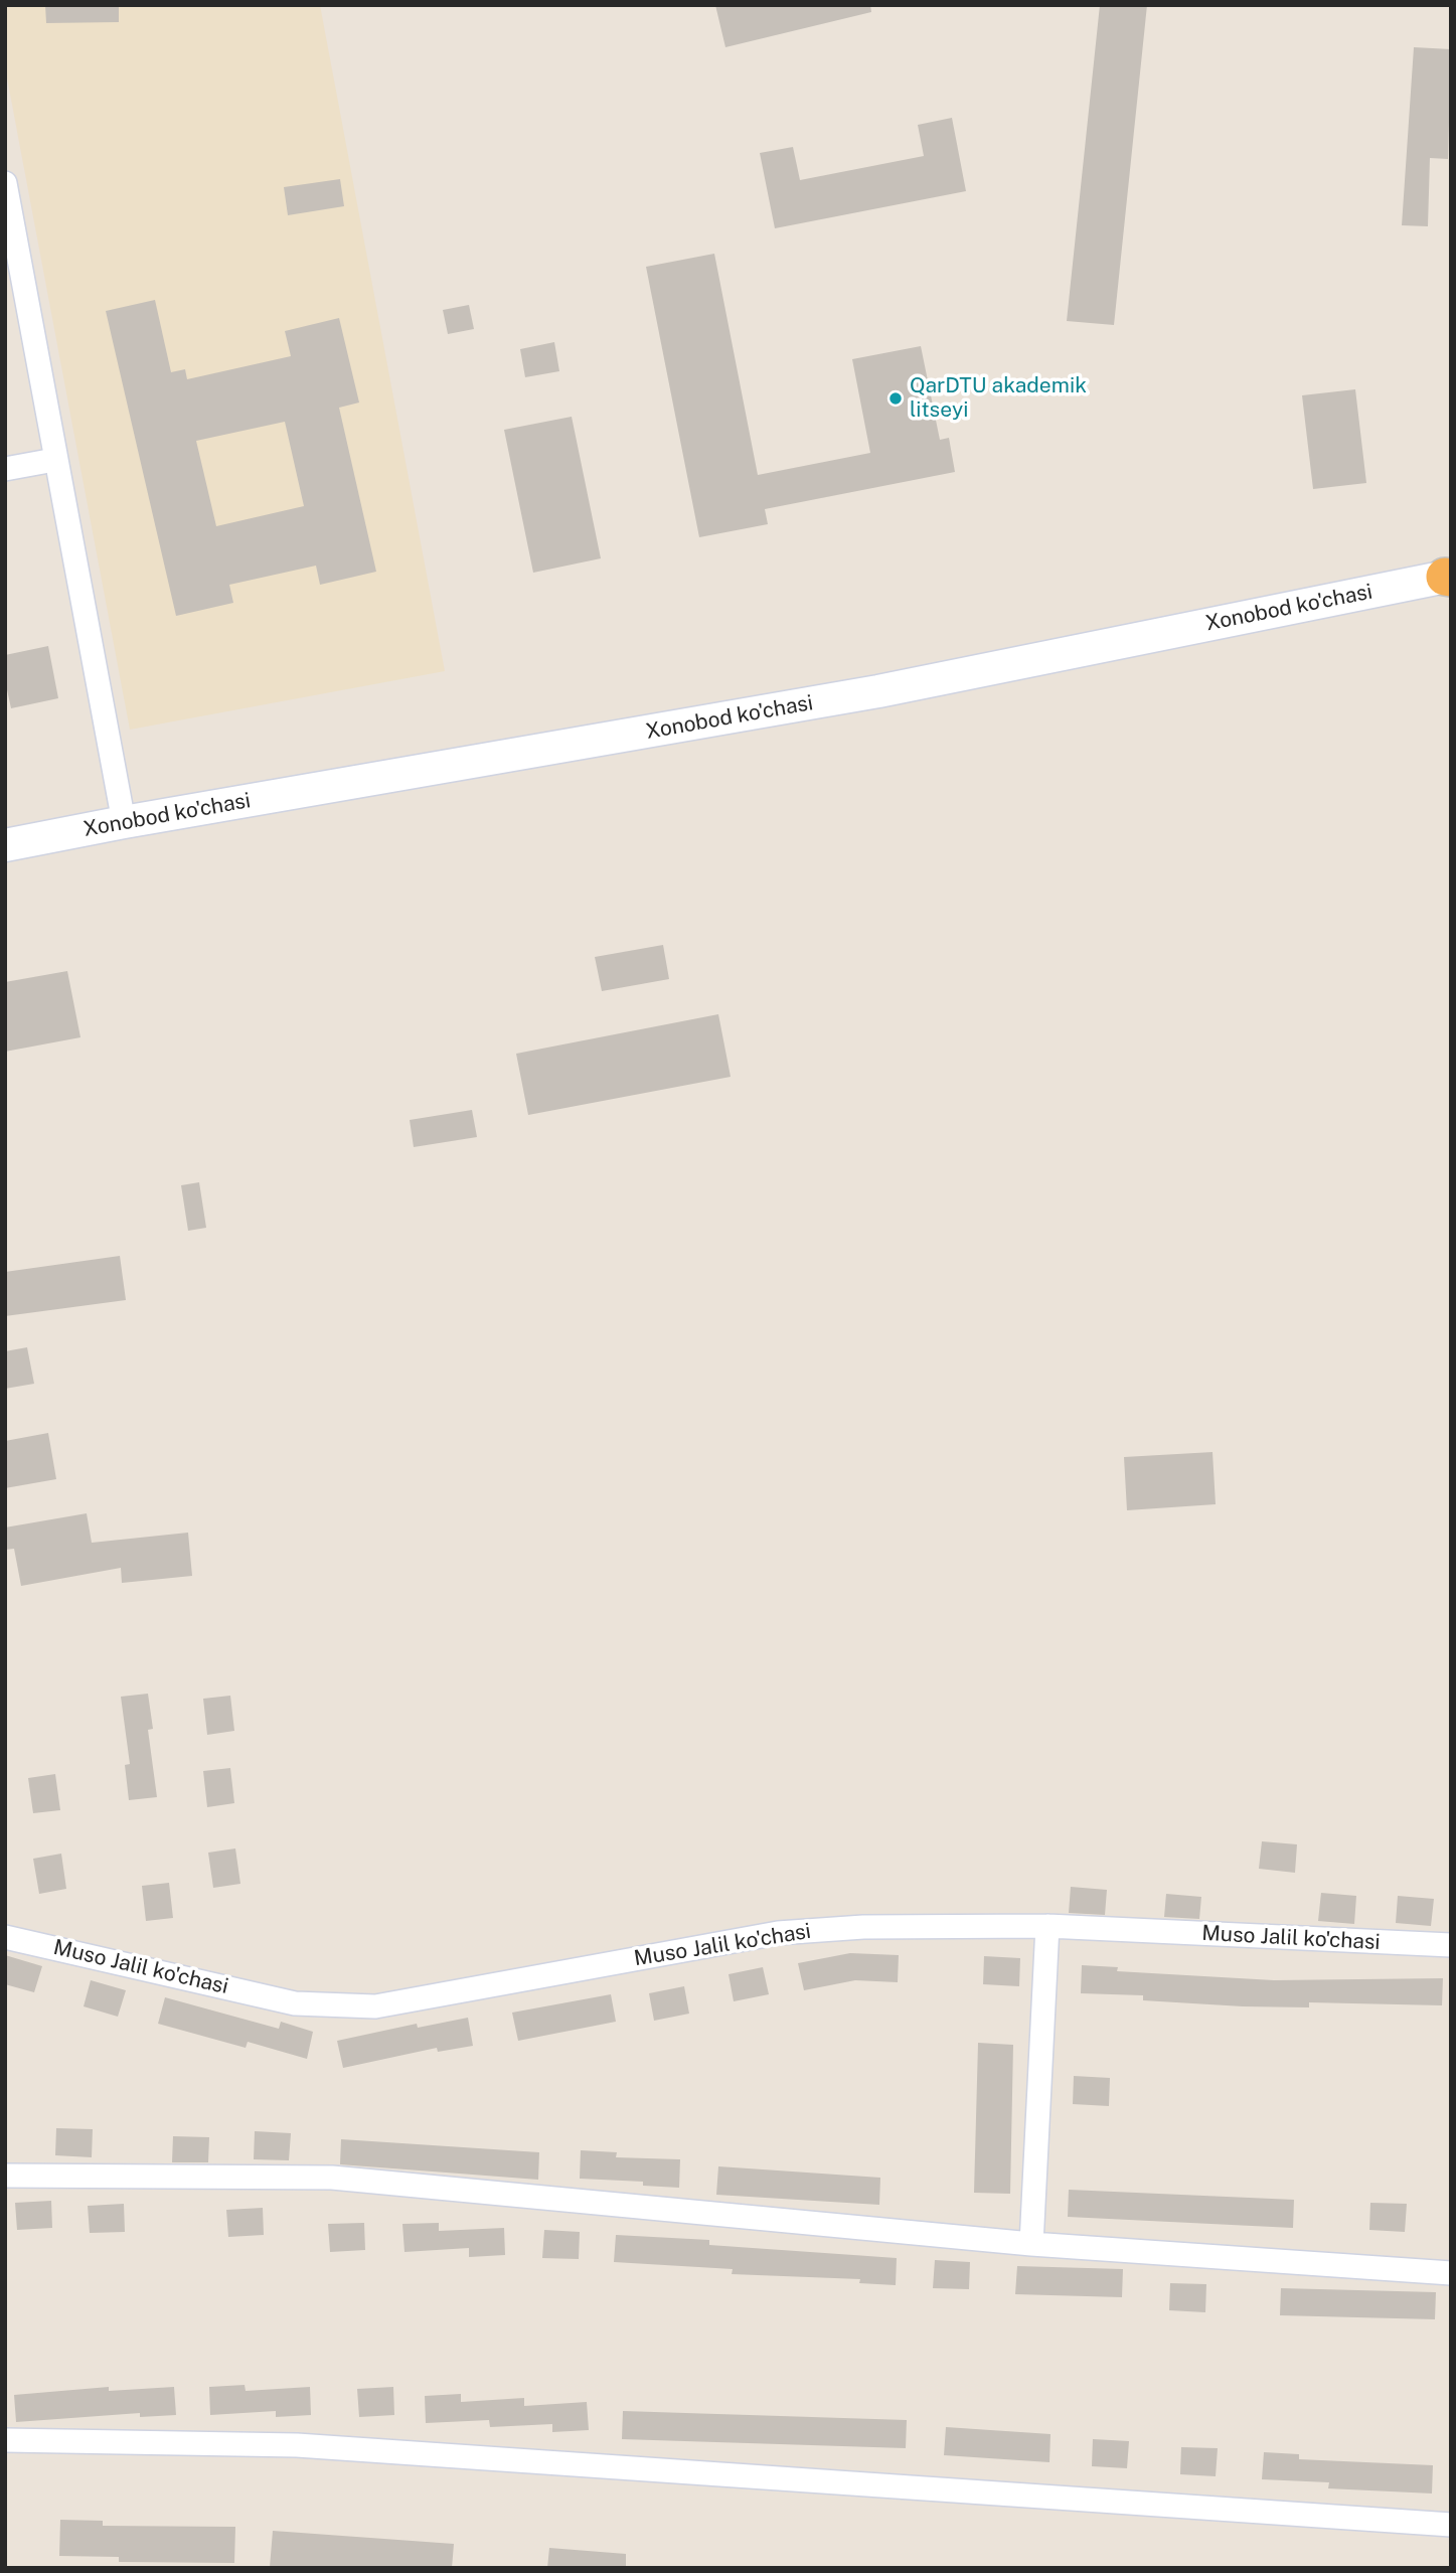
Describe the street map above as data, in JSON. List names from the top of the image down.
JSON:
{
  "streets": {
    "main road": ["Xonobod ko'chasi"],
    "street": ["Muso Jalil ko'chasi"]
  },
  "places": ["QarDTU akademik litseyi"]
}
